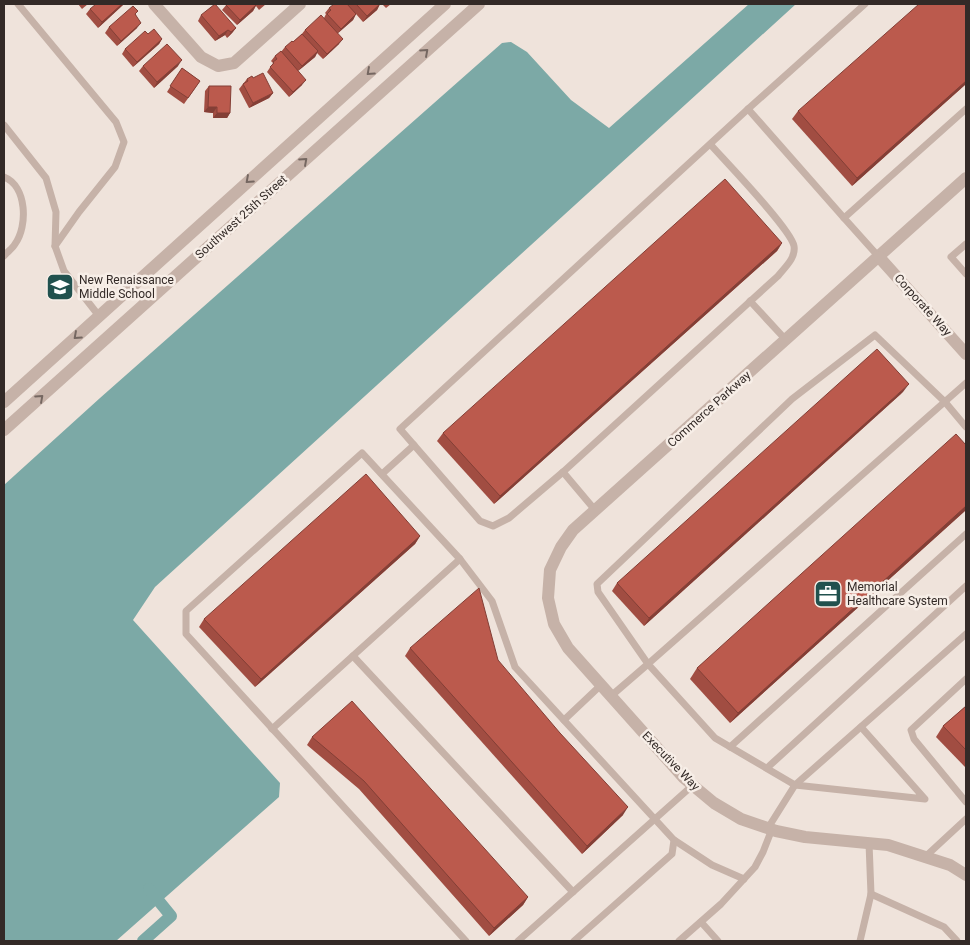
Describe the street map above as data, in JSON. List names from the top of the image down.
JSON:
{
  "streets": {
    "street": [
      "Southwest 25th Street",
      "Corporate Way",
      "Commerce Parkway",
      "Executive Way"
    ]
  },
  "crossings": [
    ["Corporate Way", "Commerce Parkway"],
    ["Commerce Parkway", "Executive Way"]
  ],
  "places": {
    "school or university": ["New Renaissance Middle School"],
    "office": ["Memorial Healthcare System"]
  }
}
